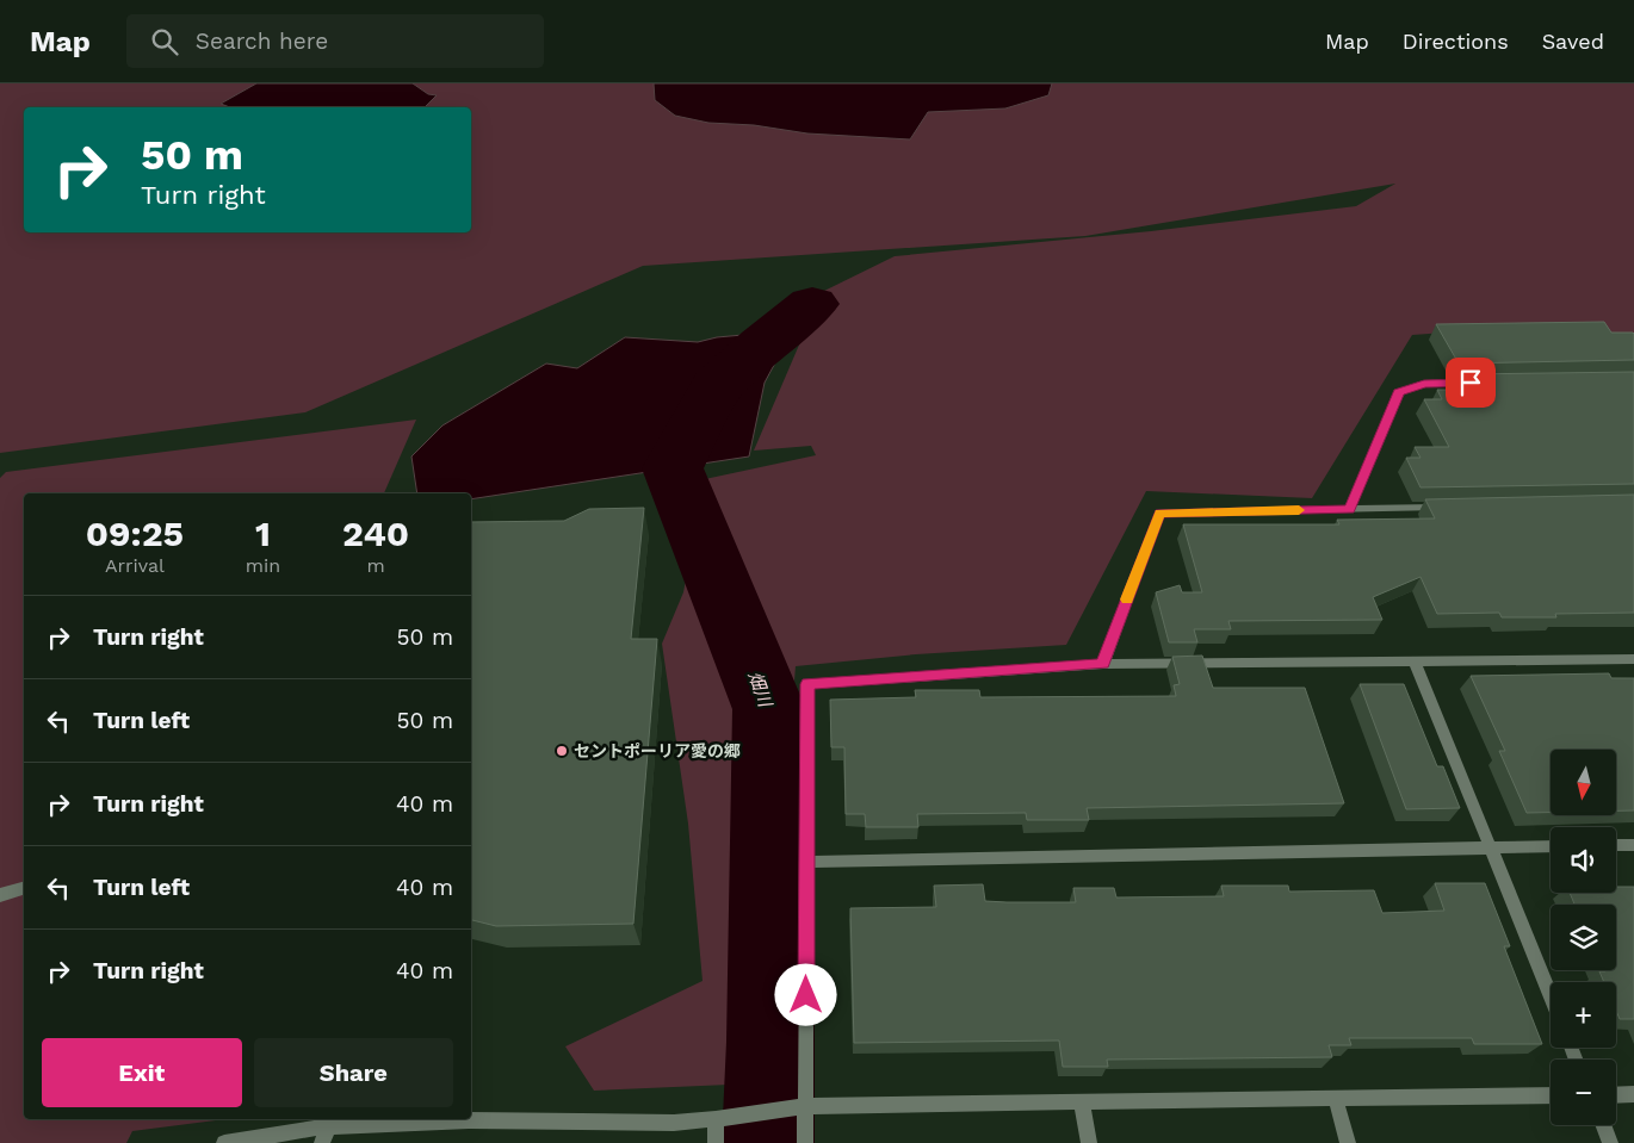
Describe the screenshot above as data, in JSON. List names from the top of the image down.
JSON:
{
  "water": ["畑川"],
  "places": ["セントポーリア愛の郷"],
  "north": "bottom",
  "page": {
    "header": "Map",
    "search": "Search here",
    "nav": ["Map", "Directions", "Saved"],
    "turn": ["50 m", "Turn right"],
    "eta": [
      "09:25",
      "Arrival",
      "1",
      "min",
      "240",
      "m"
    ],
    "list": [
      {
        "name": "Turn right",
        "value": "50 m"
      },
      {
        "name": "Turn left",
        "value": "50 m"
      },
      {
        "name": "Turn right",
        "value": "40 m"
      },
      {
        "name": "Turn left",
        "value": "40 m"
      },
      {
        "name": "Turn right",
        "value": "40 m"
      }
    ],
    "map_buttons": ["+", "−"],
    "buttons": ["Exit", "Share"]
  }
}
